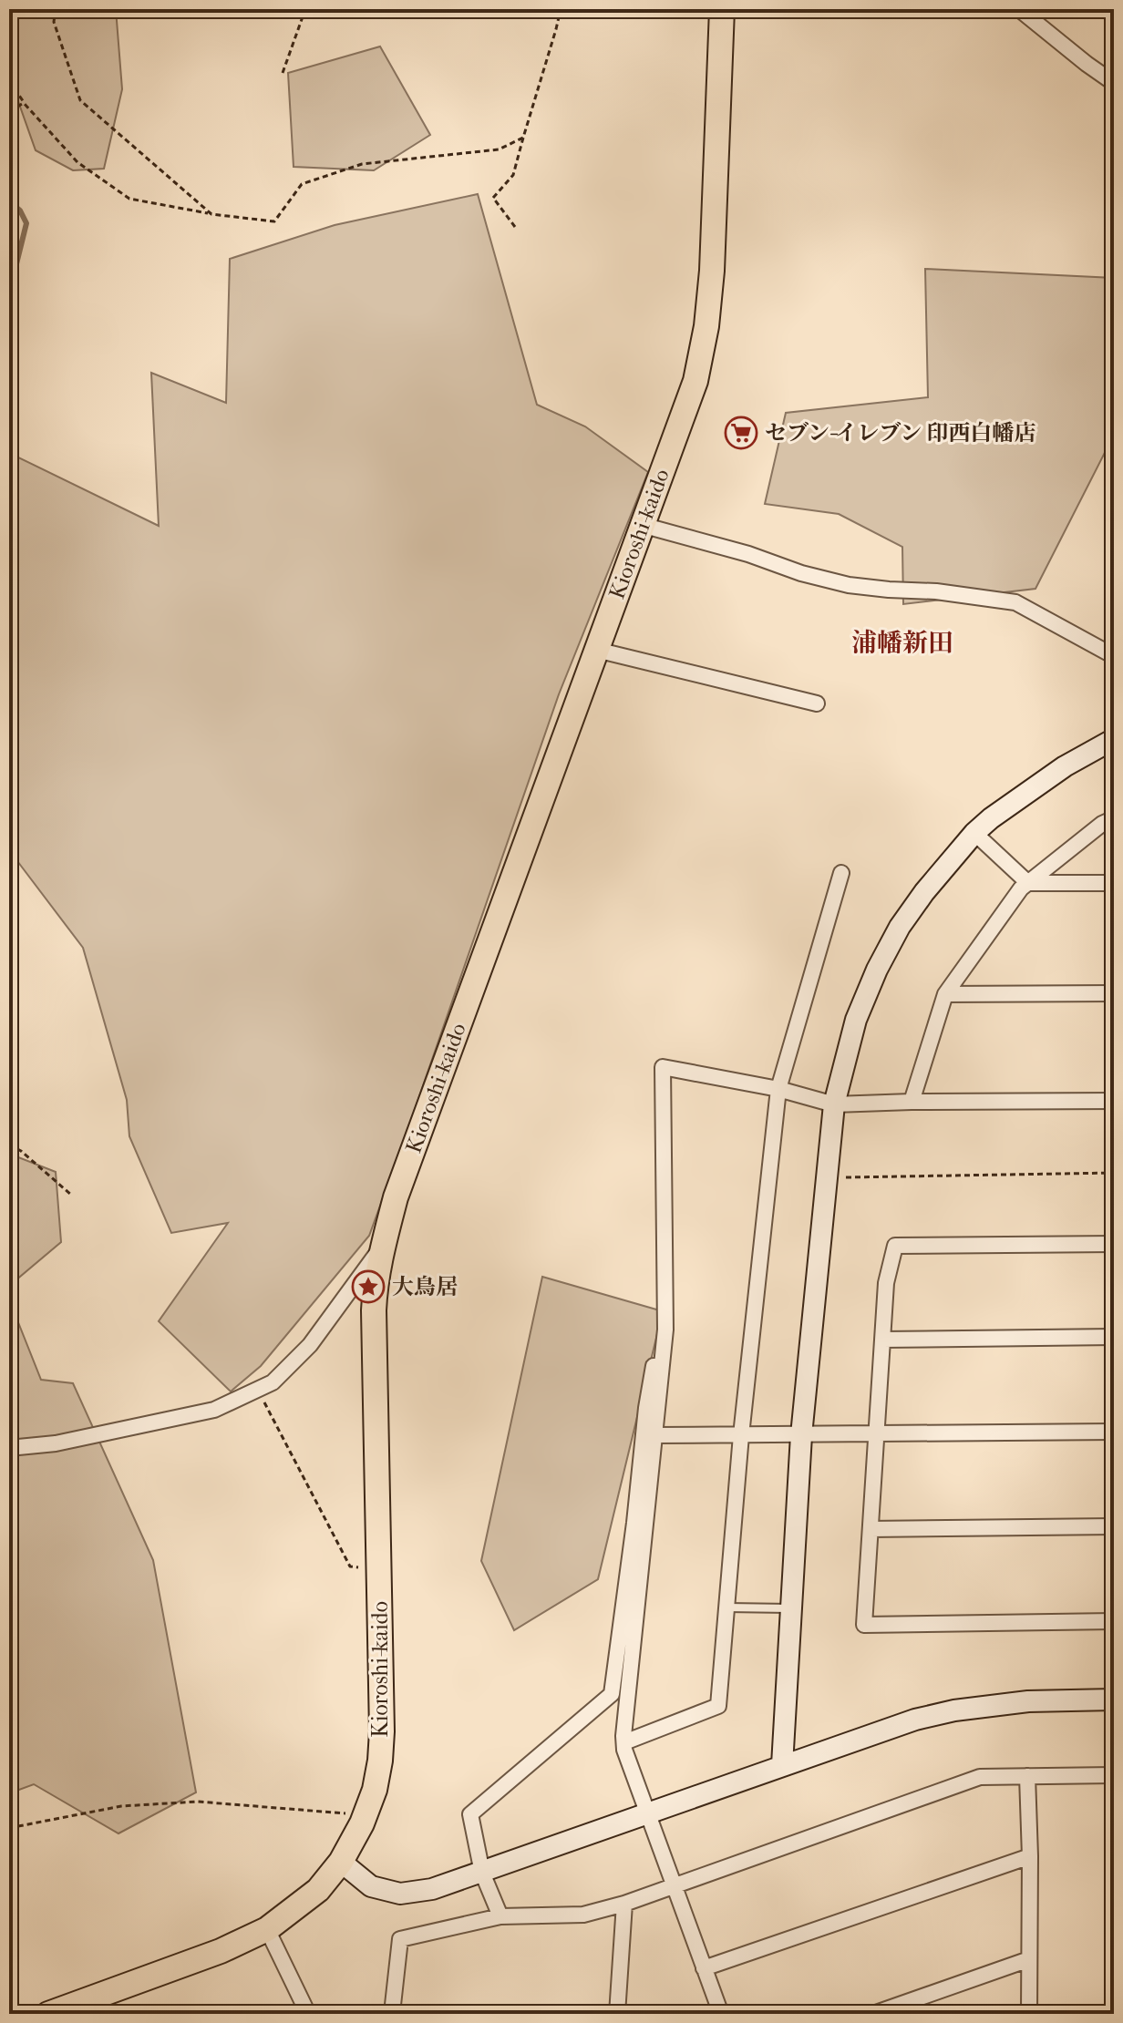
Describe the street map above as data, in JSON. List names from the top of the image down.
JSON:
{
  "streets": {
    "main road": ["Kioroshi-kaido"]
  },
  "districts": ["浦幡新田"],
  "places": {
    "supermarket": ["セブン-イレブン 印西白幡店"],
    "place": ["大鳥居"]
  }
}
